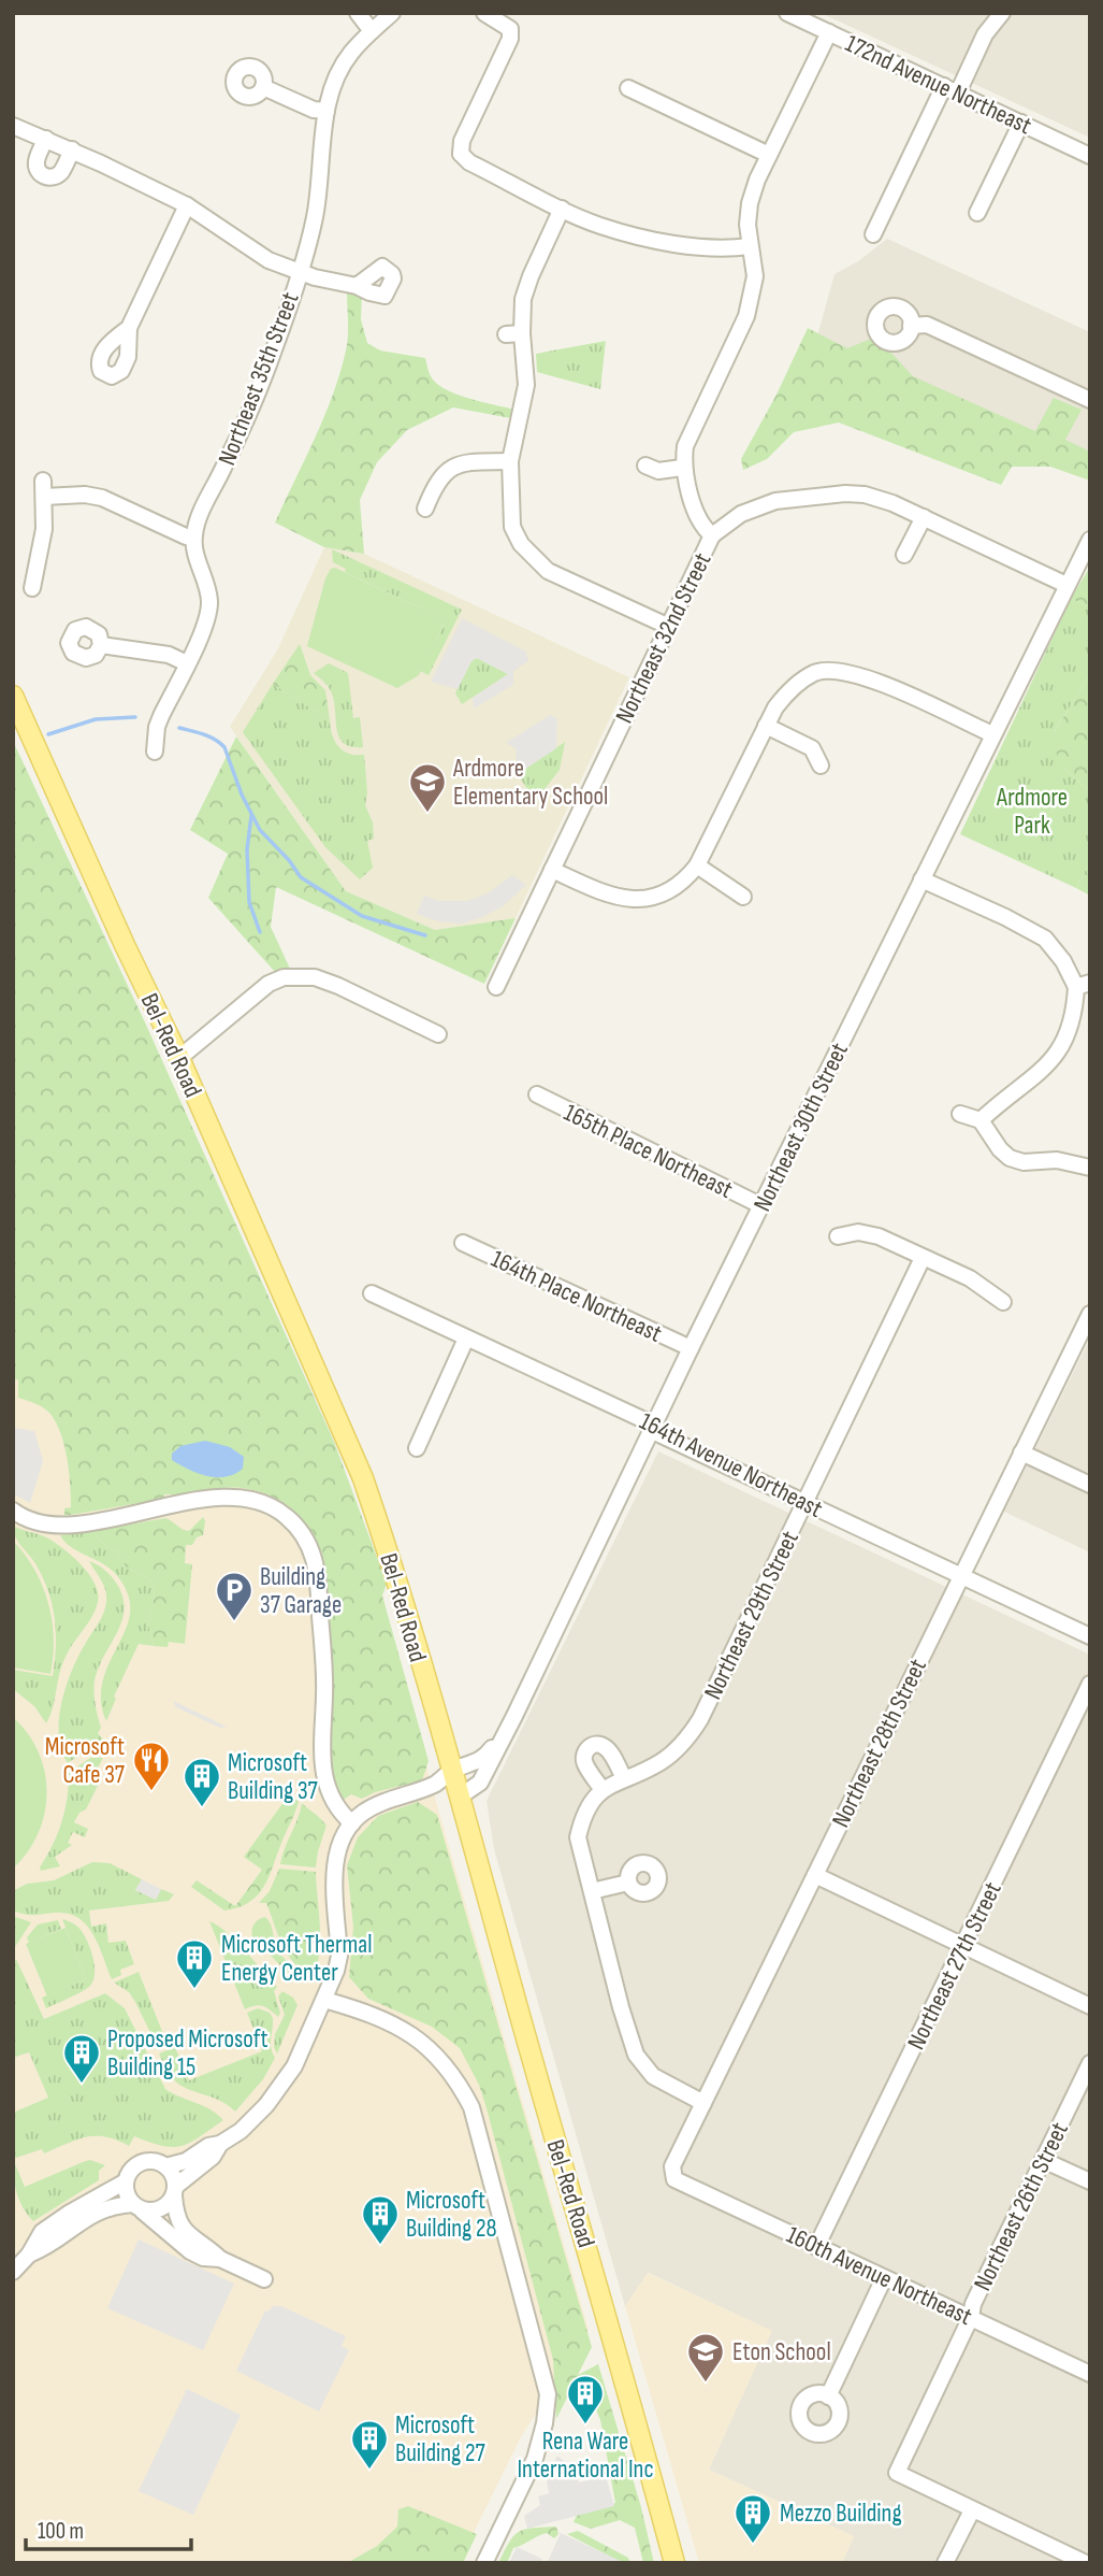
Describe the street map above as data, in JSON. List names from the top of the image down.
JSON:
{
  "streets": {
    "main road": ["Bel-Red Road"],
    "street": [
      "172nd Avenue Northeast",
      "Northeast 35th Street",
      "Northeast 32nd Street",
      "Northeast 30th Street",
      "165th Place Northeast",
      "164th Place Northeast",
      "164th Avenue Northeast",
      "Northeast 29th Street",
      "Northeast 28th Street",
      "Northeast 27th Street",
      "Northeast 26th Street",
      "160th Avenue Northeast"
    ]
  },
  "crossings": [
    ["Bel-Red Road", "Northeast 30th Street"],
    ["Northeast 30th Street", "165th Place Northeast"],
    ["Northeast 30th Street", "164th Place Northeast"],
    ["Northeast 30th Street", "164th Avenue Northeast"],
    ["164th Avenue Northeast", "Northeast 29th Street"],
    ["164th Avenue Northeast", "Northeast 28th Street"],
    ["Northeast 28th Street", "160th Avenue Northeast"],
    ["Northeast 27th Street", "160th Avenue Northeast"],
    ["Northeast 26th Street", "160th Avenue Northeast"]
  ],
  "parks": ["Ardmore Park"],
  "places": {
    "school or university": ["Ardmore Elementary School", "Eton School"],
    "parking": ["Building 37 Garage"],
    "restaurant": ["Microsoft Cafe 37"],
    "building": [
      "Microsoft Building 37",
      "Microsoft Thermal Energy Center",
      "Proposed Microsoft Building 15",
      "Microsoft Building 28",
      "Rena Ware International Inc",
      "Microsoft Building 27",
      "Mezzo Building"
    ]
  },
  "scale_bar": "100 m"
}
